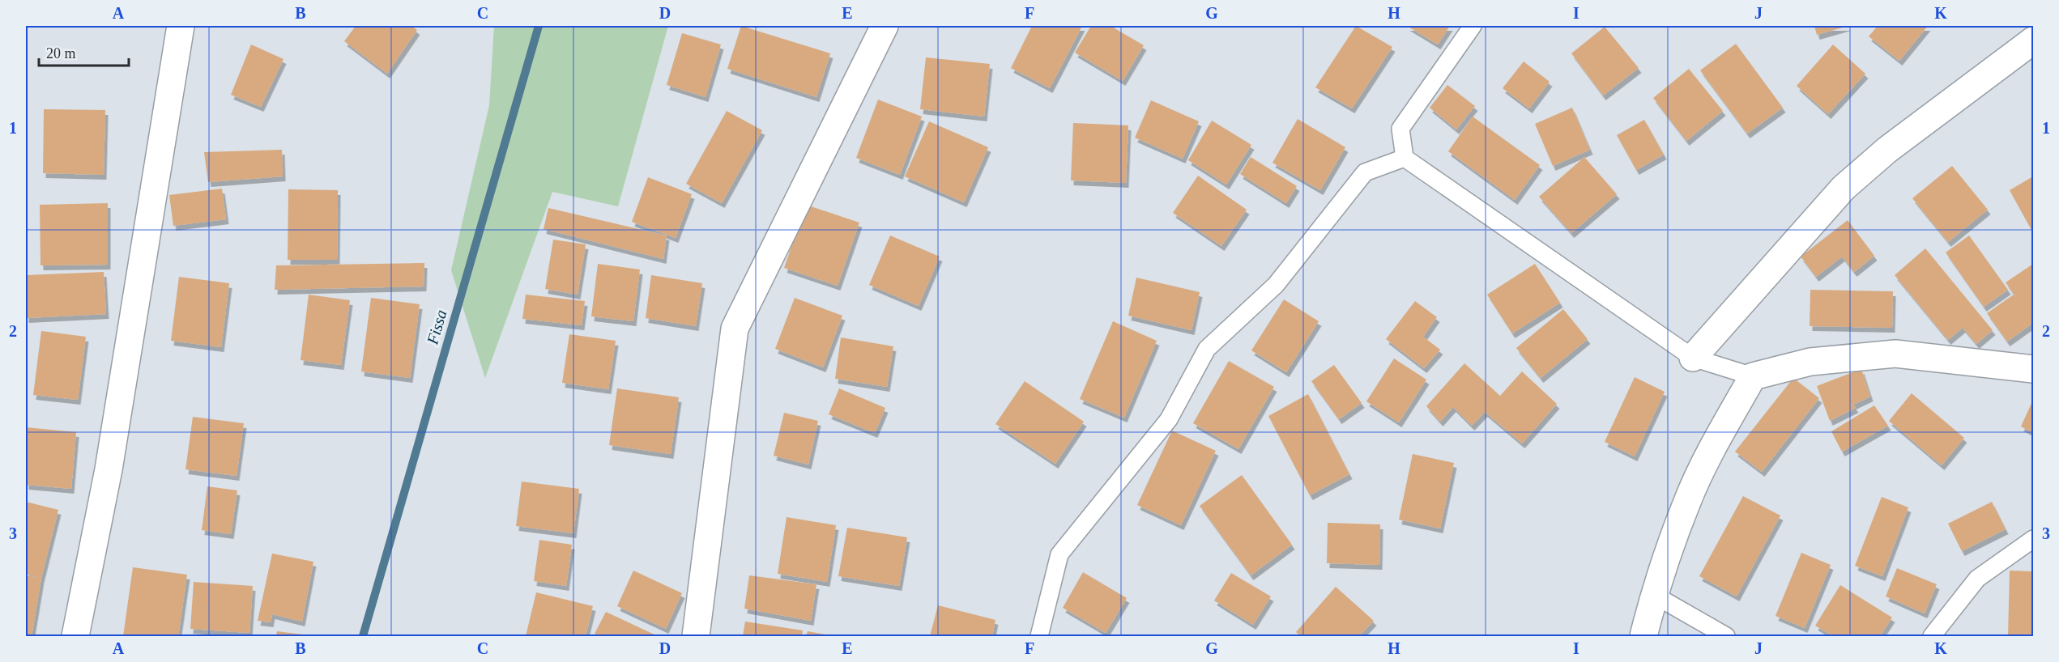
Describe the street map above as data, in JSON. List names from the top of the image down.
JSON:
{
  "water": ["Fissa"],
  "scale_bar": "20 m",
  "grid": {
    "columns": [
      "A",
      "B",
      "C",
      "D",
      "E",
      "F",
      "G",
      "H",
      "I",
      "J",
      "K"
    ],
    "rows": ["1", "2", "3"]
  }
}
